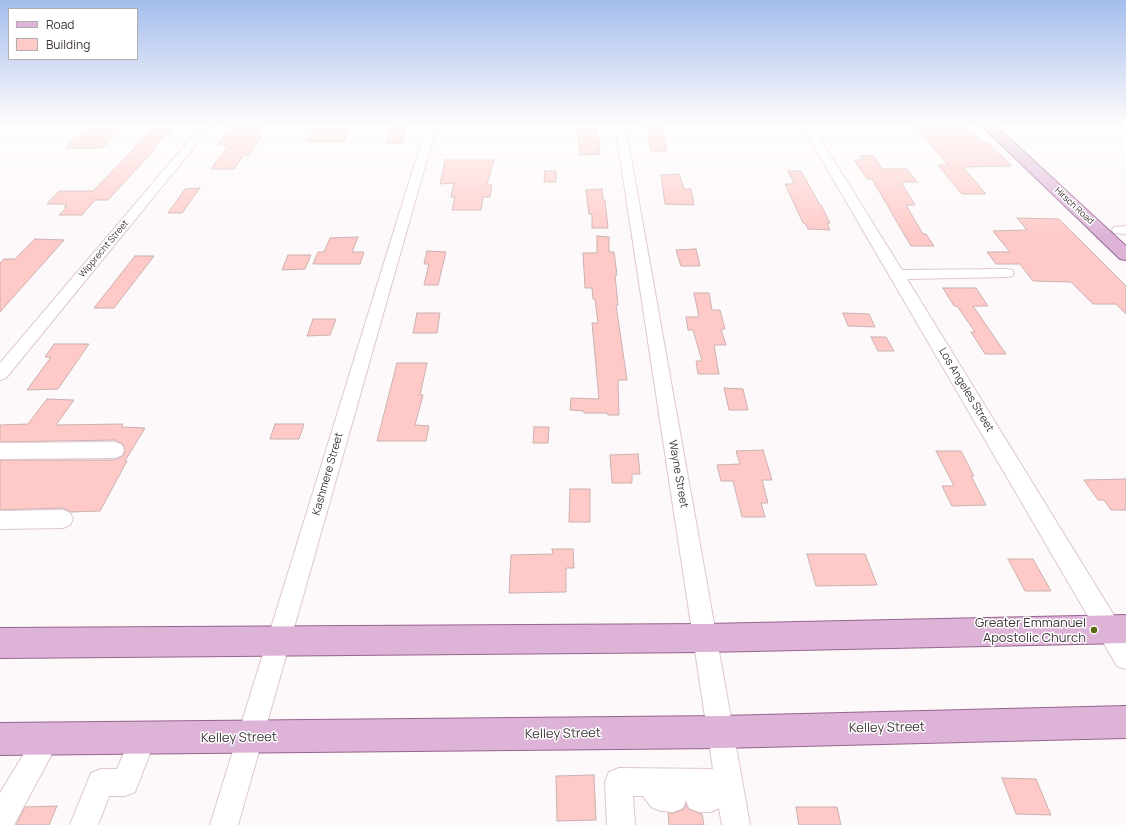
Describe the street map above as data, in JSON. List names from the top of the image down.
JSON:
{
  "streets": {
    "main road": ["Hirsch Road", "Kelley Street"],
    "street": [
      "Wipprecht Street",
      "Los Angeles Street",
      "Kashmere Street",
      "Wayne Street"
    ]
  },
  "crossings": [
    ["Kashmere Street", "Kelley Street"],
    ["Wayne Street", "Kelley Street"]
  ],
  "places": ["Greater Emmanuel Apostolic Church"],
  "legend": ["Road", "Building"]
}
